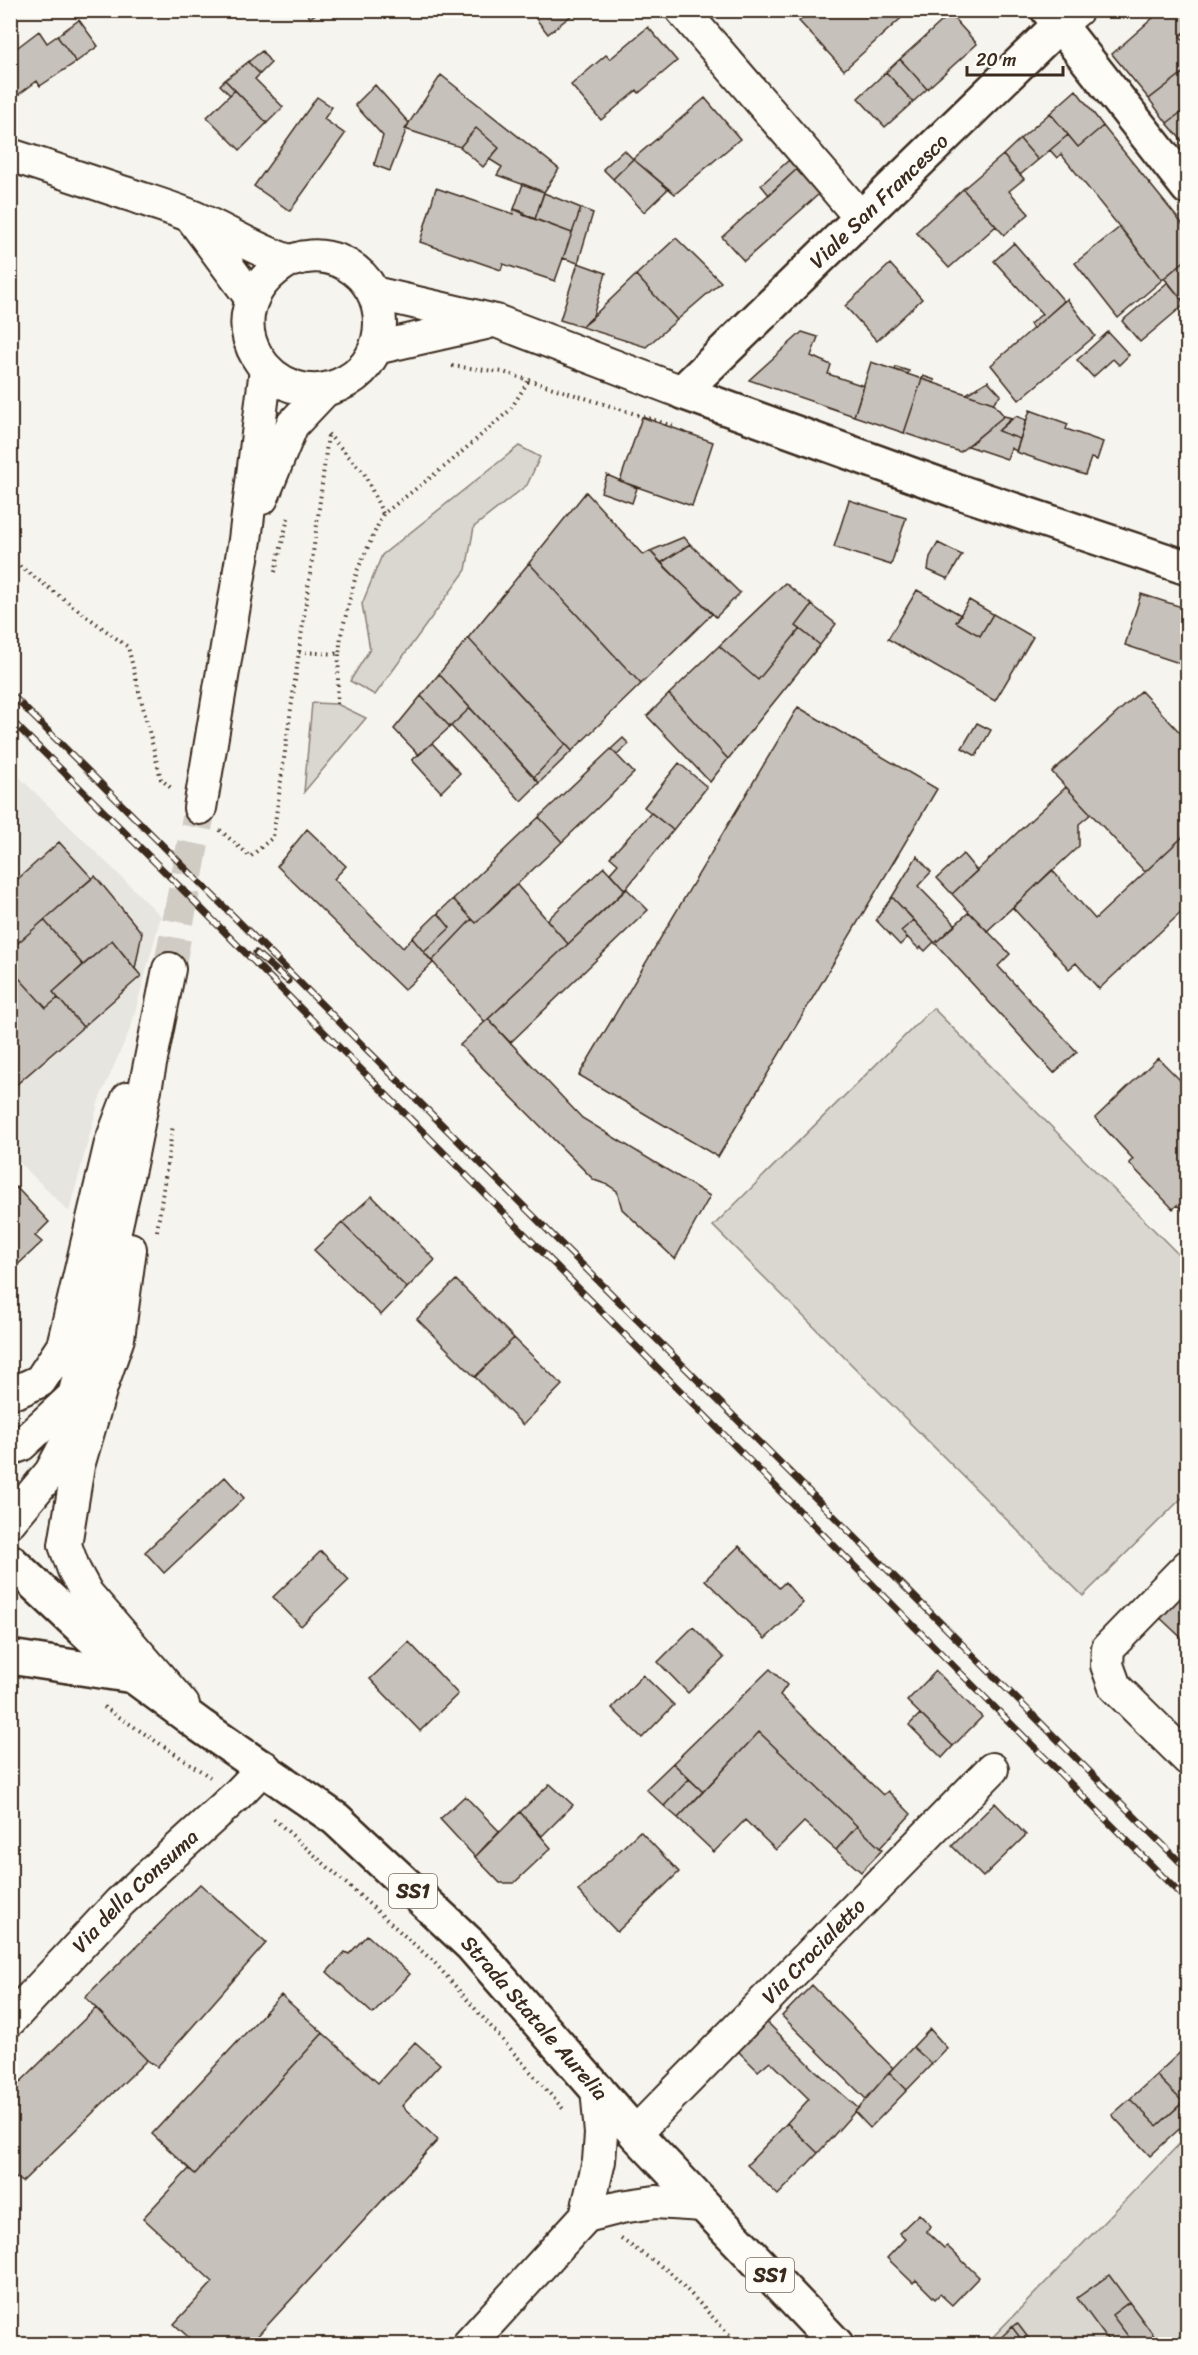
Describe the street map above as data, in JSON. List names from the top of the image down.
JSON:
{
  "streets": {
    "main road": ["Viale San Francesco", "SS1", "Strada Statale Aurelia"],
    "street": ["Via della Consuma", "Via Crocialetto"]
  },
  "crossings": [
    ["Via della Consuma", "Strada Statale Aurelia"],
    ["Via Crocialetto", "Strada Statale Aurelia"]
  ],
  "scale_bar": "20 m"
}
